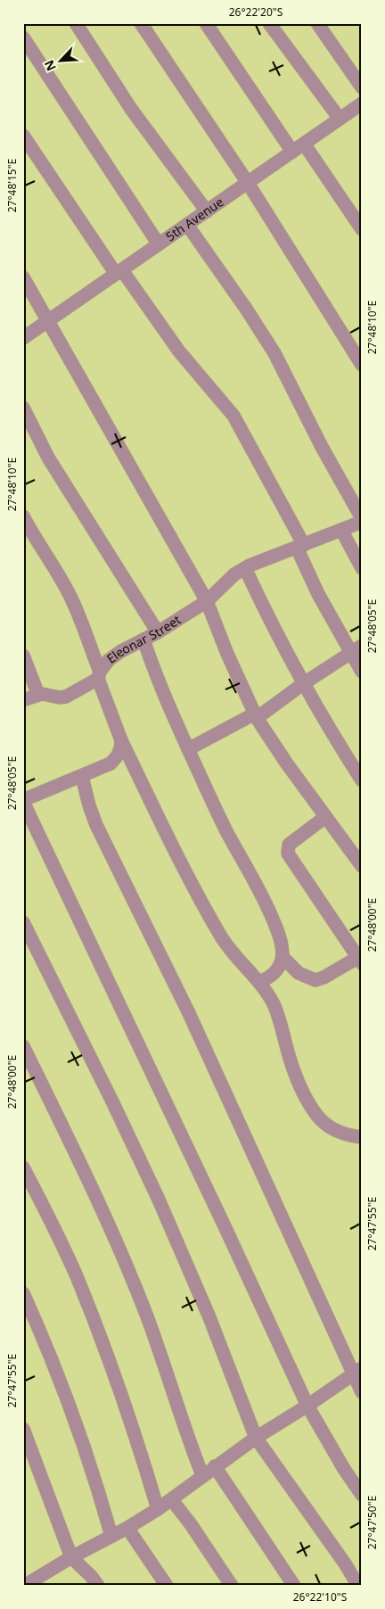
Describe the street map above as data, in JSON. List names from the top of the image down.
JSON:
{
  "streets": {
    "street": ["5th Avenue", "Eleonar Street"]
  },
  "north": "bottom left",
  "coordinates": [
    "26°22'20\"S",
    "27°48'15\"E",
    "27°48'10\"E",
    "27°48'05\"E",
    "27°48'00\"E",
    "27°47'55\"E",
    "27°47'50\"E",
    "26°22'10\"S"
  ]
}
